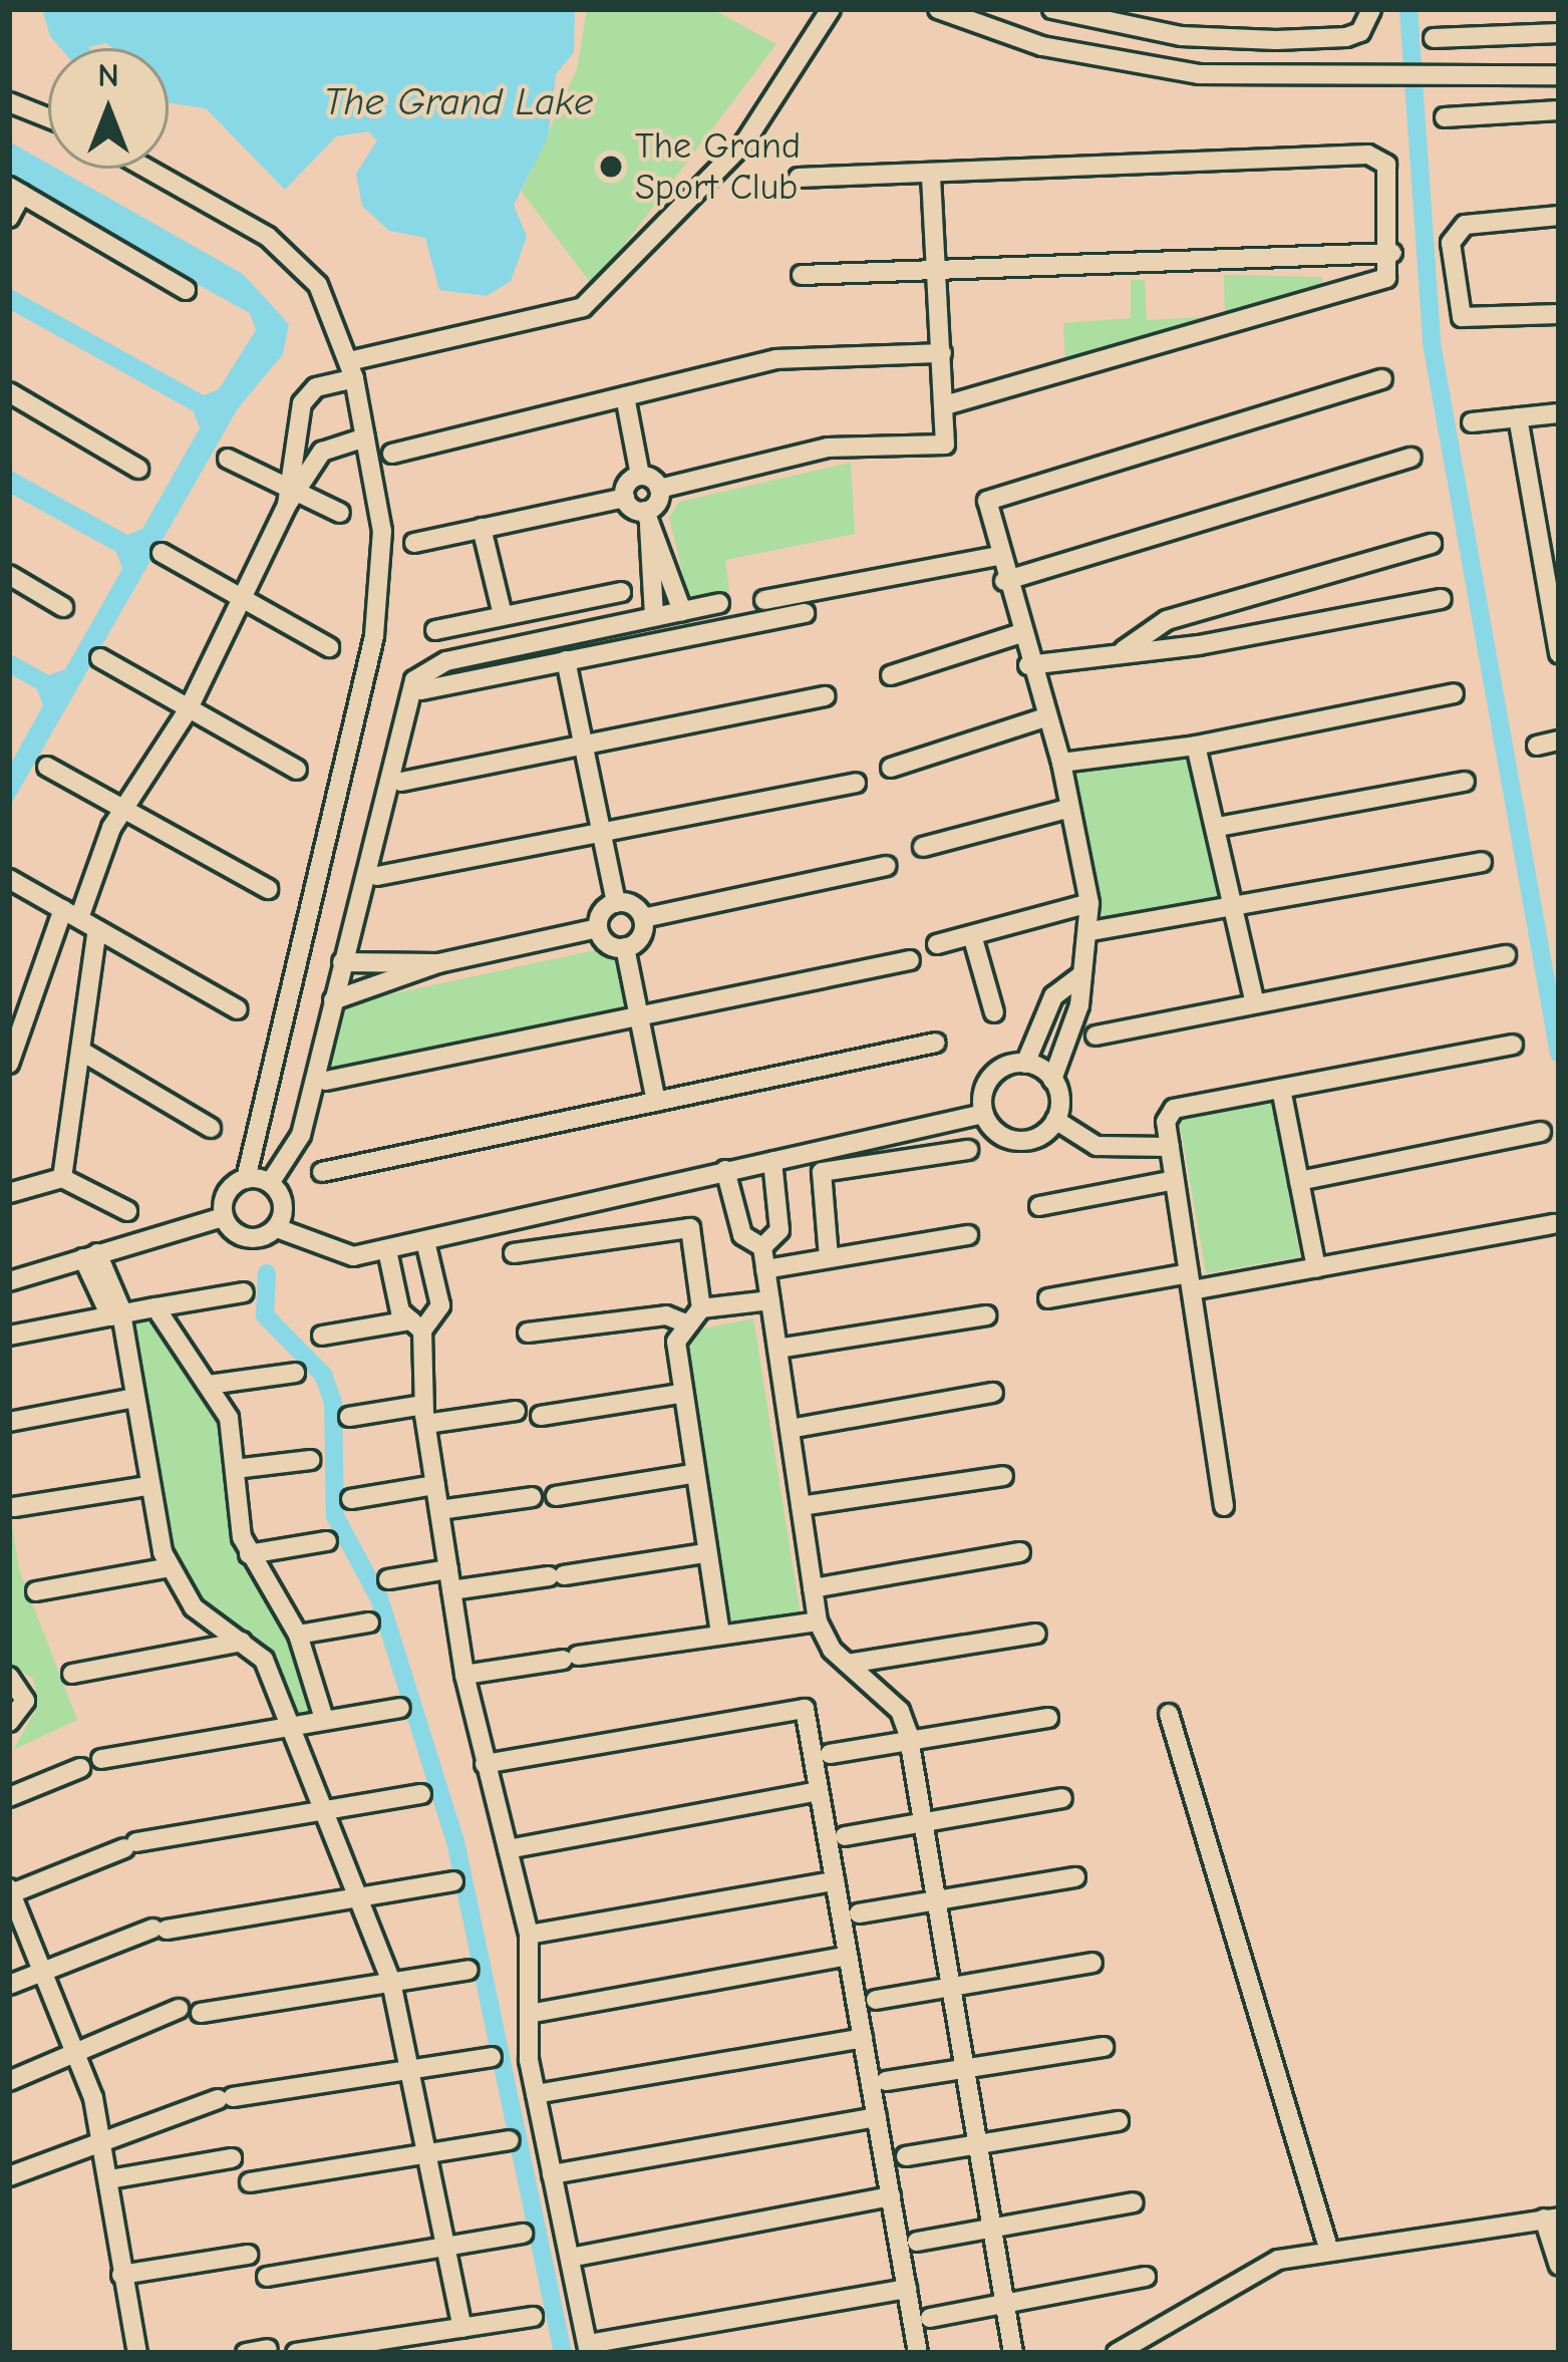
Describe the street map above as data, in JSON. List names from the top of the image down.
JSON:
{
  "water": ["The Grand Lake"],
  "places": ["The Grand Sport Club"],
  "north": "top"
}
